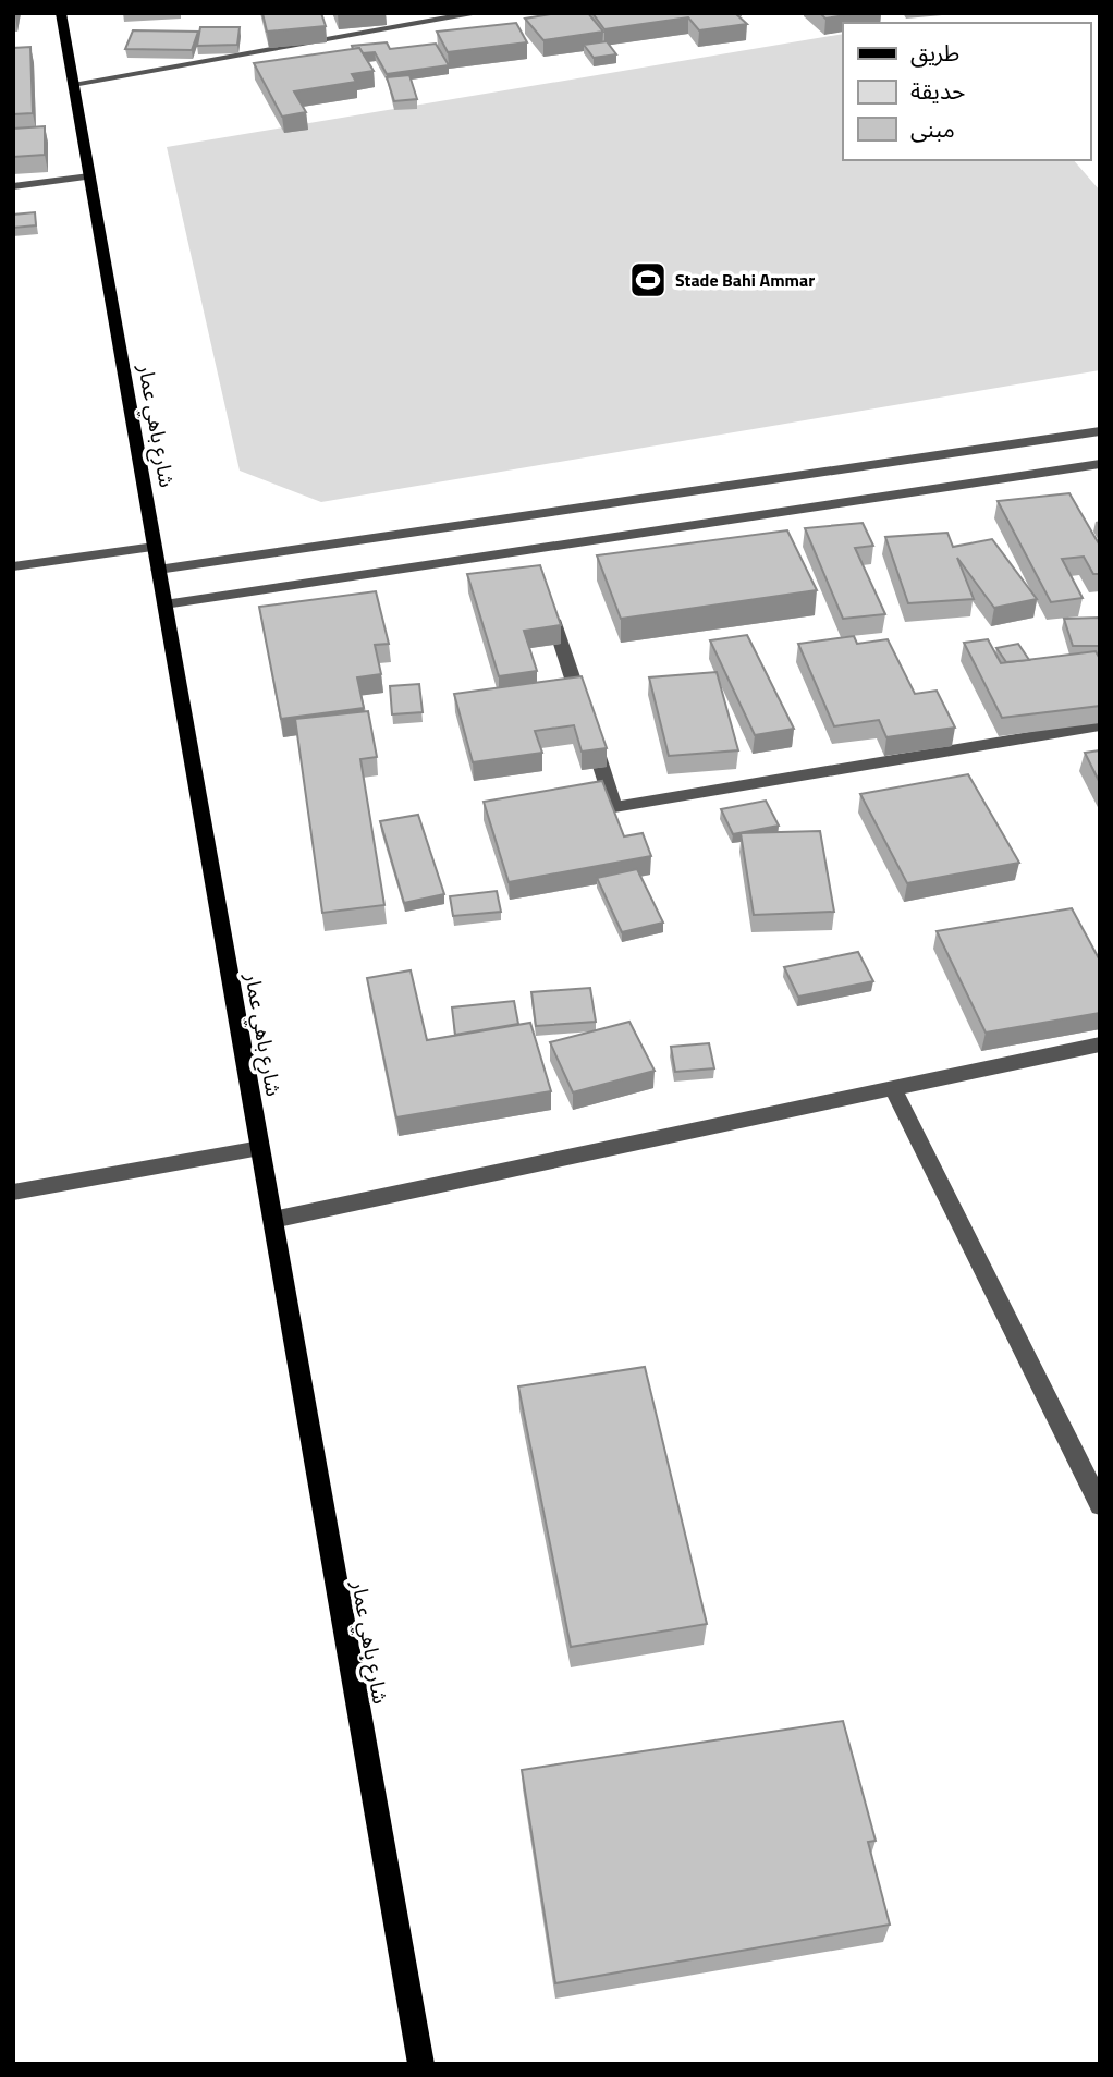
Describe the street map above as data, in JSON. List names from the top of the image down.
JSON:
{
  "streets": {
    "main road": ["شارع باهي عمار"]
  },
  "places": {
    "sports": ["Stade Bahi Ammar"]
  },
  "legend": ["طريق", "حديقة", "مبنى"]
}
